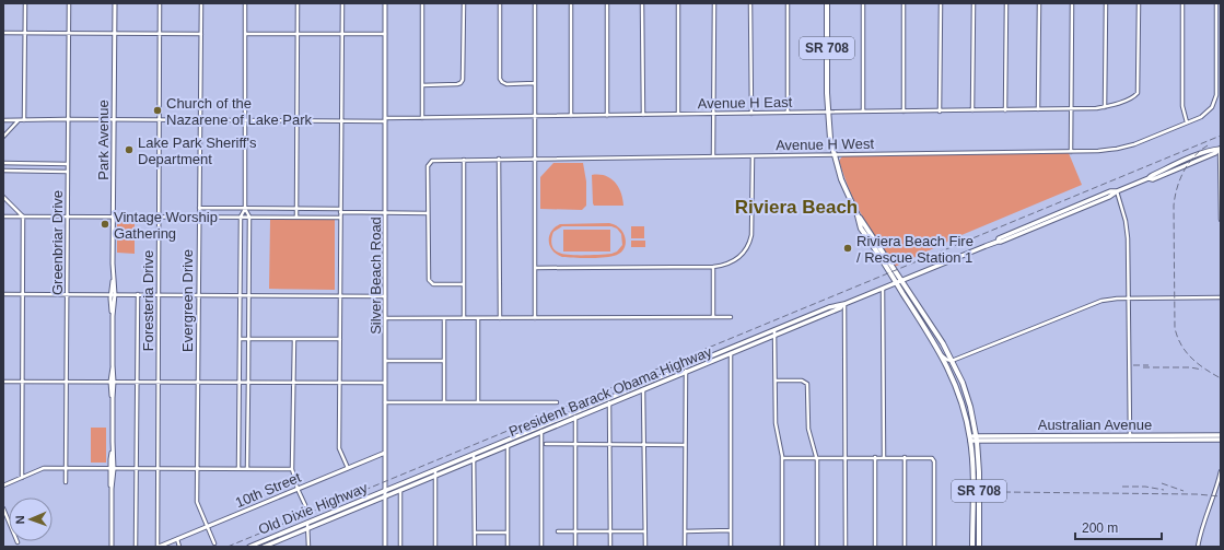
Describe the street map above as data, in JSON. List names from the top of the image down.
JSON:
{
  "streets": {
    "main road": [
      "SR 708",
      "President Barack Obama Highway",
      "Australian Avenue",
      "Old Dixie Highway"
    ],
    "street": [
      "Avenue H East",
      "Park Avenue",
      "Avenue H West",
      "Greenbriar Drive",
      "Silver Beach Road",
      "Foresteria Drive",
      "Evergreen Drive",
      "10th Street"
    ]
  },
  "crossings": [
    ["SR 708", "Avenue H East"],
    ["SR 708", "Avenue H West"],
    ["SR 708", "President Barack Obama Highway"],
    ["SR 708", "Australian Avenue"],
    ["Avenue H East", "Park Avenue"],
    ["Avenue H East", "Greenbriar Drive"],
    ["Avenue H East", "Silver Beach Road"],
    ["Avenue H East", "Foresteria Drive"],
    ["Avenue H East", "Evergreen Drive"],
    ["Silver Beach Road", "President Barack Obama Highway"],
    ["Silver Beach Road", "10th Street"],
    ["Silver Beach Road", "Old Dixie Highway"],
    ["Foresteria Drive", "10th Street"],
    ["Evergreen Drive", "10th Street"],
    ["President Barack Obama Highway", "Old Dixie Highway"]
  ],
  "districts": ["Riviera Beach"],
  "places": [
    "Church of the Nazarene of Lake Park",
    "Lake Park Sheriff's Department",
    "Vintage Worship Gathering",
    "Riviera Beach Fire / Rescue Station 1"
  ],
  "scale_bar": "200 m",
  "north": "left"
}
